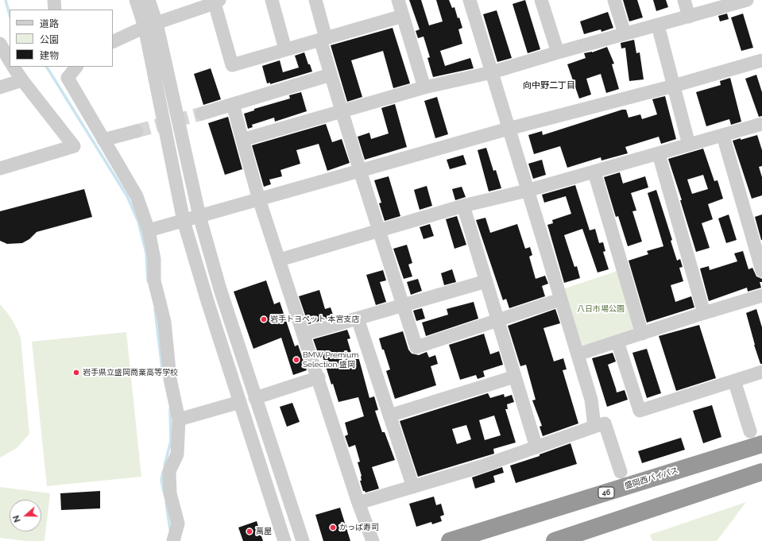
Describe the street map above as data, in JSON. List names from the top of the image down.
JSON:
{
  "streets": {
    "highway": ["盛岡西バイパス", "46"]
  },
  "districts": ["向中野二丁目"],
  "parks": ["八日市場公園"],
  "places": [
    "岩手トヨペット 本宮支店",
    "BMW Premium Selection 盛岡",
    "岩手県立盛岡商業高等学校",
    "かっぱ寿司",
    "萬屋"
  ],
  "legend": ["道路", "公園", "建物"],
  "north": "left"
}
